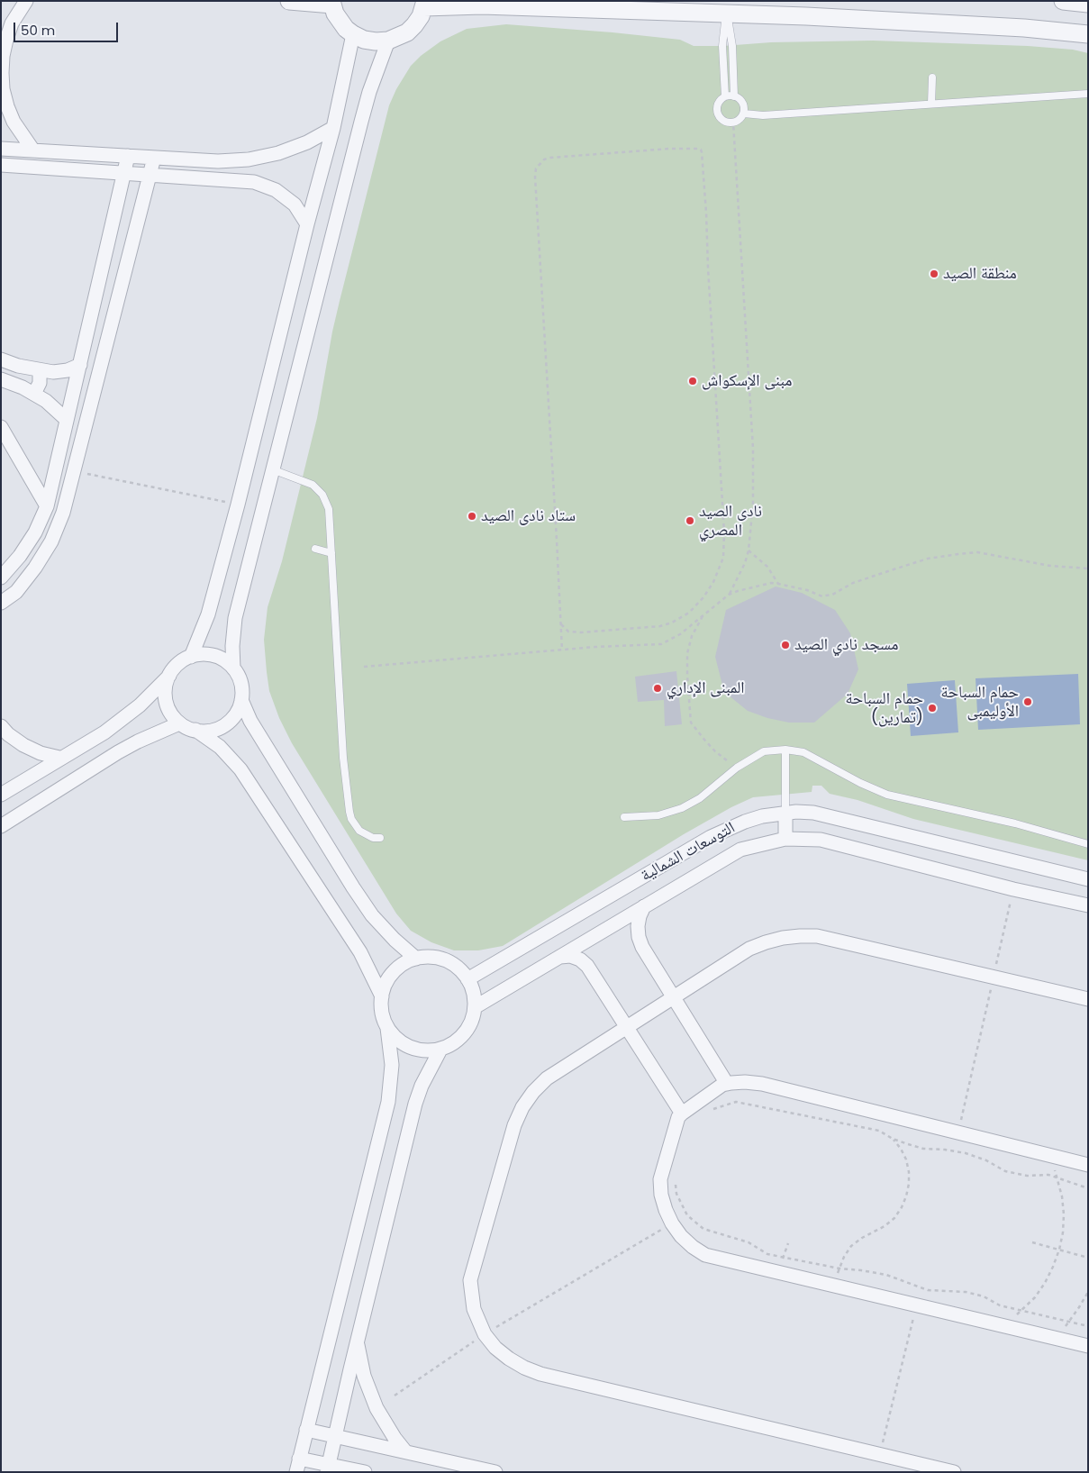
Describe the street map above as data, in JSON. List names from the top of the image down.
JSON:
{
  "streets": {
    "street": ["التوسعات الشمالية"]
  },
  "places": [
    "منطقة الصيد",
    "مبنى الإسكواش",
    "ستاد نادى الصيد",
    "نادى الصيد المصري",
    "مسجد نادي الصيد",
    "المبنى الإداري",
    "حمام السباحة الأوليمبى",
    "حمام السباحة (تمارين)"
  ],
  "scale_bar": "50 m"
}
